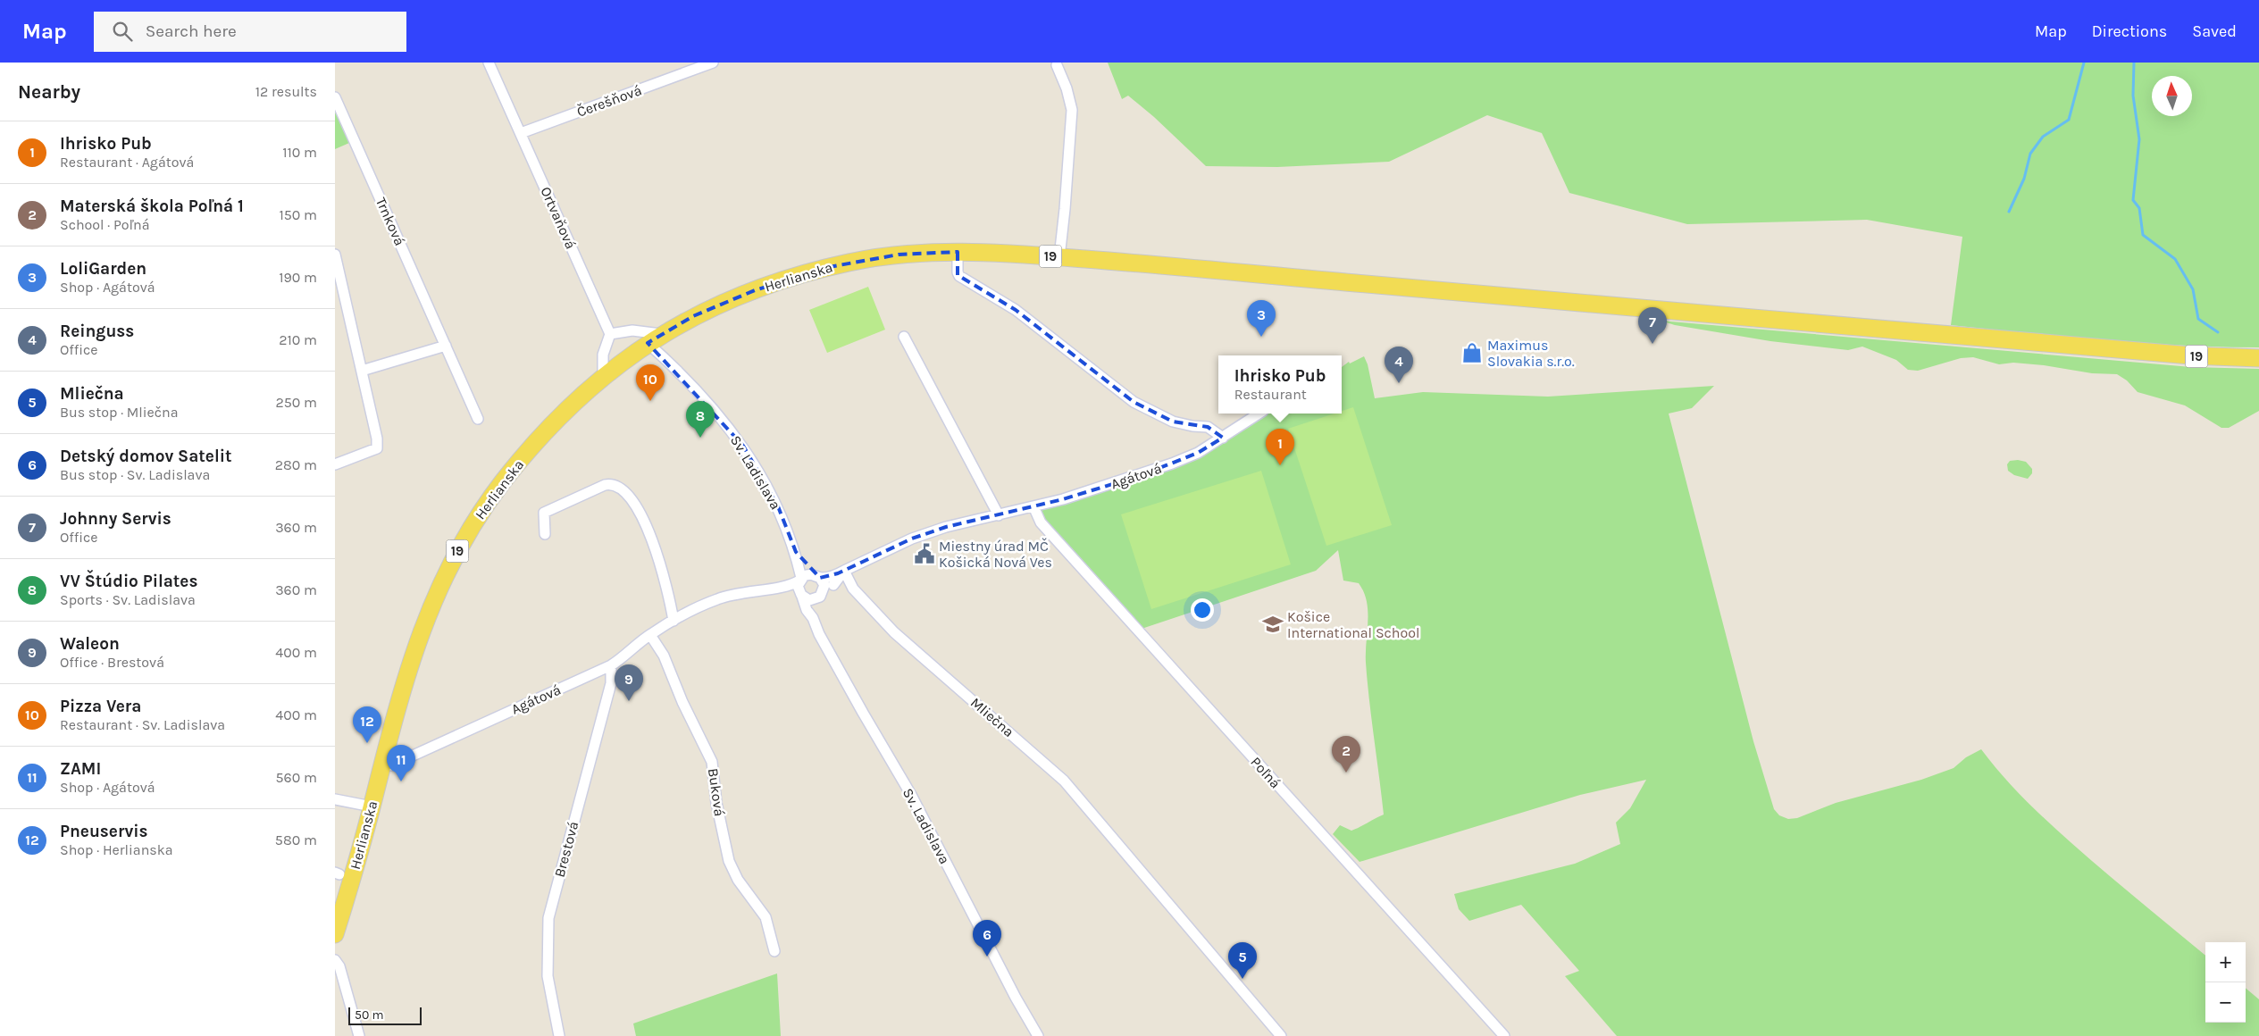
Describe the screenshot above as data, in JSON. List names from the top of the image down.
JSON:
{
  "streets": {
    "main road": ["19", "Herlianska"],
    "street": [
      "Čerešňová",
      "Ortvaňová",
      "Trnková",
      "Sv. Ladislava",
      "Agátová",
      "Mliečna",
      "Poľná",
      "Buková",
      "Brestová"
    ]
  },
  "crossings": [
    ["Čerešňová", "Ortvaňová"],
    ["19", "Herlianska"],
    ["Herlianska", "Sv. Ladislava"],
    ["Sv. Ladislava", "Agátová"],
    ["Agátová", "Mliečna"],
    ["Agátová", "Poľná"],
    ["Agátová", "Buková"],
    ["Agátová", "Brestová"]
  ],
  "places": {
    "shop": ["Maximus Slovakia s.r.o."],
    "public building": ["Miestny úrad MČ Košická Nová Ves"],
    "school or university": ["Košice International School"]
  },
  "scale_bar": "50 m",
  "north": "top",
  "page": {
    "header": "Map",
    "search": "Search here",
    "nav": ["Map", "Directions", "Saved"],
    "heading": ["Nearby", "12 results"],
    "list": [
      {
        "mark": "1",
        "name": "Ihrisko Pub",
        "note": "Restaurant · Agátová",
        "value": "110 m"
      },
      {
        "mark": "2",
        "name": "Materská škola Poľná 1",
        "note": "School · Poľná",
        "value": "150 m"
      },
      {
        "mark": "3",
        "name": "LoliGarden",
        "note": "Shop · Agátová",
        "value": "190 m"
      },
      {
        "mark": "4",
        "name": "Reinguss",
        "note": "Office",
        "value": "210 m"
      },
      {
        "mark": "5",
        "name": "Mliečna",
        "note": "Bus stop · Mliečna",
        "value": "250 m"
      },
      {
        "mark": "6",
        "name": "Detský domov Satelit",
        "note": "Bus stop · Sv. Ladislava",
        "value": "280 m"
      },
      {
        "mark": "7",
        "name": "Johnny Servis",
        "note": "Office",
        "value": "360 m"
      },
      {
        "mark": "8",
        "name": "VV Štúdio Pilates",
        "note": "Sports · Sv. Ladislava",
        "value": "360 m"
      },
      {
        "mark": "9",
        "name": "Waleon",
        "note": "Office · Brestová",
        "value": "400 m"
      },
      {
        "mark": "10",
        "name": "Pizza Vera",
        "note": "Restaurant · Sv. Ladislava",
        "value": "400 m"
      },
      {
        "mark": "11",
        "name": "ZAMI",
        "note": "Shop · Agátová",
        "value": "560 m"
      },
      {
        "mark": "12",
        "name": "Pneuservis",
        "note": "Shop · Herlianska",
        "value": "580 m"
      }
    ],
    "pins": [
      "3",
      "7",
      "4",
      "10",
      "8",
      "1",
      "9",
      "12",
      "2",
      "11",
      "6",
      "5"
    ],
    "popup": ["Ihrisko Pub", "Restaurant"],
    "map_buttons": ["+", "−"],
    "scale": "50 m"
  }
}
